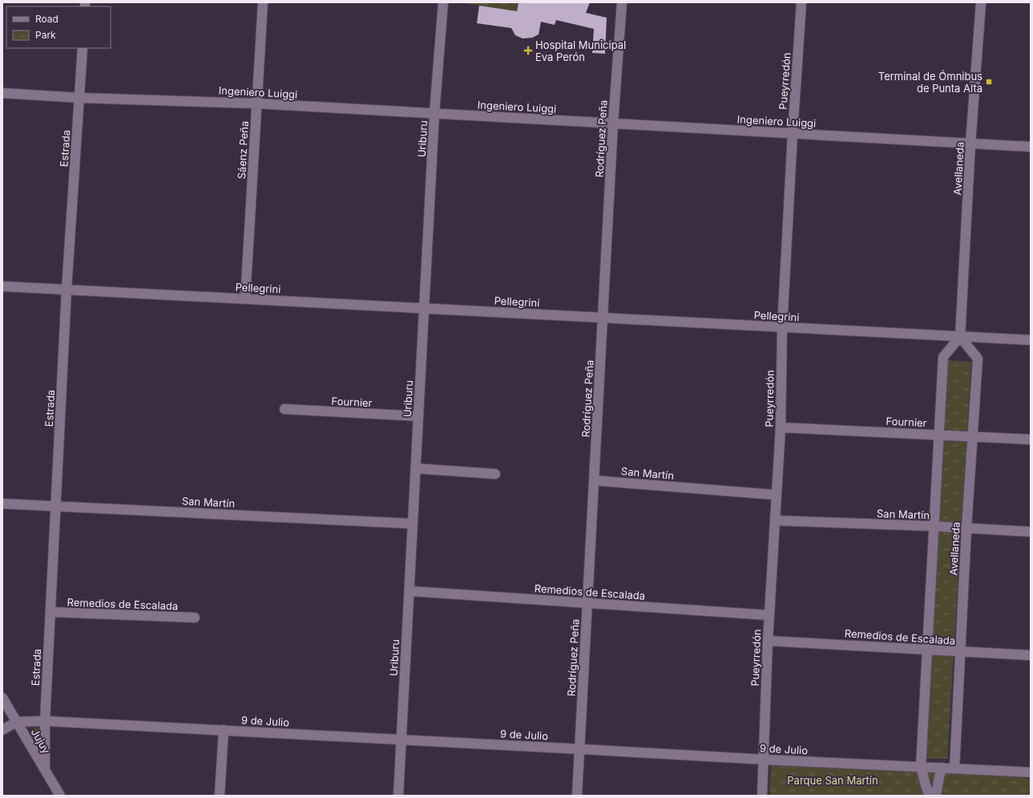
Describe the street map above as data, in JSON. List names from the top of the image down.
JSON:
{
  "streets": {
    "street": [
      "Pueyrredón",
      "Ingeniero Luiggi",
      "Uriburu",
      "Rodríguez Peña",
      "Estrada",
      "Sáenz Peña",
      "Avellaneda",
      "Pellegrini",
      "Fournier",
      "San Martín",
      "Remedios de Escalada",
      "9 de Julio",
      "Jujuy"
    ]
  },
  "crossings": [
    ["Pueyrredón", "Ingeniero Luiggi"],
    ["Pueyrredón", "Pellegrini"],
    ["Pueyrredón", "Fournier"],
    ["Pueyrredón", "San Martín"],
    ["Pueyrredón", "Remedios de Escalada"],
    ["Pueyrredón", "9 de Julio"],
    ["Ingeniero Luiggi", "Uriburu"],
    ["Ingeniero Luiggi", "Rodríguez Peña"],
    ["Ingeniero Luiggi", "Estrada"],
    ["Ingeniero Luiggi", "Sáenz Peña"],
    ["Ingeniero Luiggi", "Avellaneda"],
    ["Uriburu", "Pellegrini"],
    ["Uriburu", "Fournier"],
    ["Uriburu", "San Martín"],
    ["Uriburu", "Remedios de Escalada"],
    ["Uriburu", "9 de Julio"],
    ["Rodríguez Peña", "Pellegrini"],
    ["Rodríguez Peña", "San Martín"],
    ["Rodríguez Peña", "Remedios de Escalada"],
    ["Rodríguez Peña", "9 de Julio"],
    ["Estrada", "Pellegrini"],
    ["Estrada", "San Martín"],
    ["Estrada", "Remedios de Escalada"],
    ["Estrada", "9 de Julio"],
    ["Estrada", "Jujuy"],
    ["Sáenz Peña", "Pellegrini"],
    ["Avellaneda", "Pellegrini"],
    ["Avellaneda", "Fournier"],
    ["Avellaneda", "San Martín"],
    ["Avellaneda", "Remedios de Escalada"],
    ["Avellaneda", "9 de Julio"],
    ["9 de Julio", "Jujuy"]
  ],
  "parks": ["Parque San Martín"],
  "places": {
    "health": ["Hospital Municipal Eva Perón"],
    "transit": ["Terminal de Ómnibus de Punta Alta"]
  },
  "legend": ["Road", "Park"]
}
